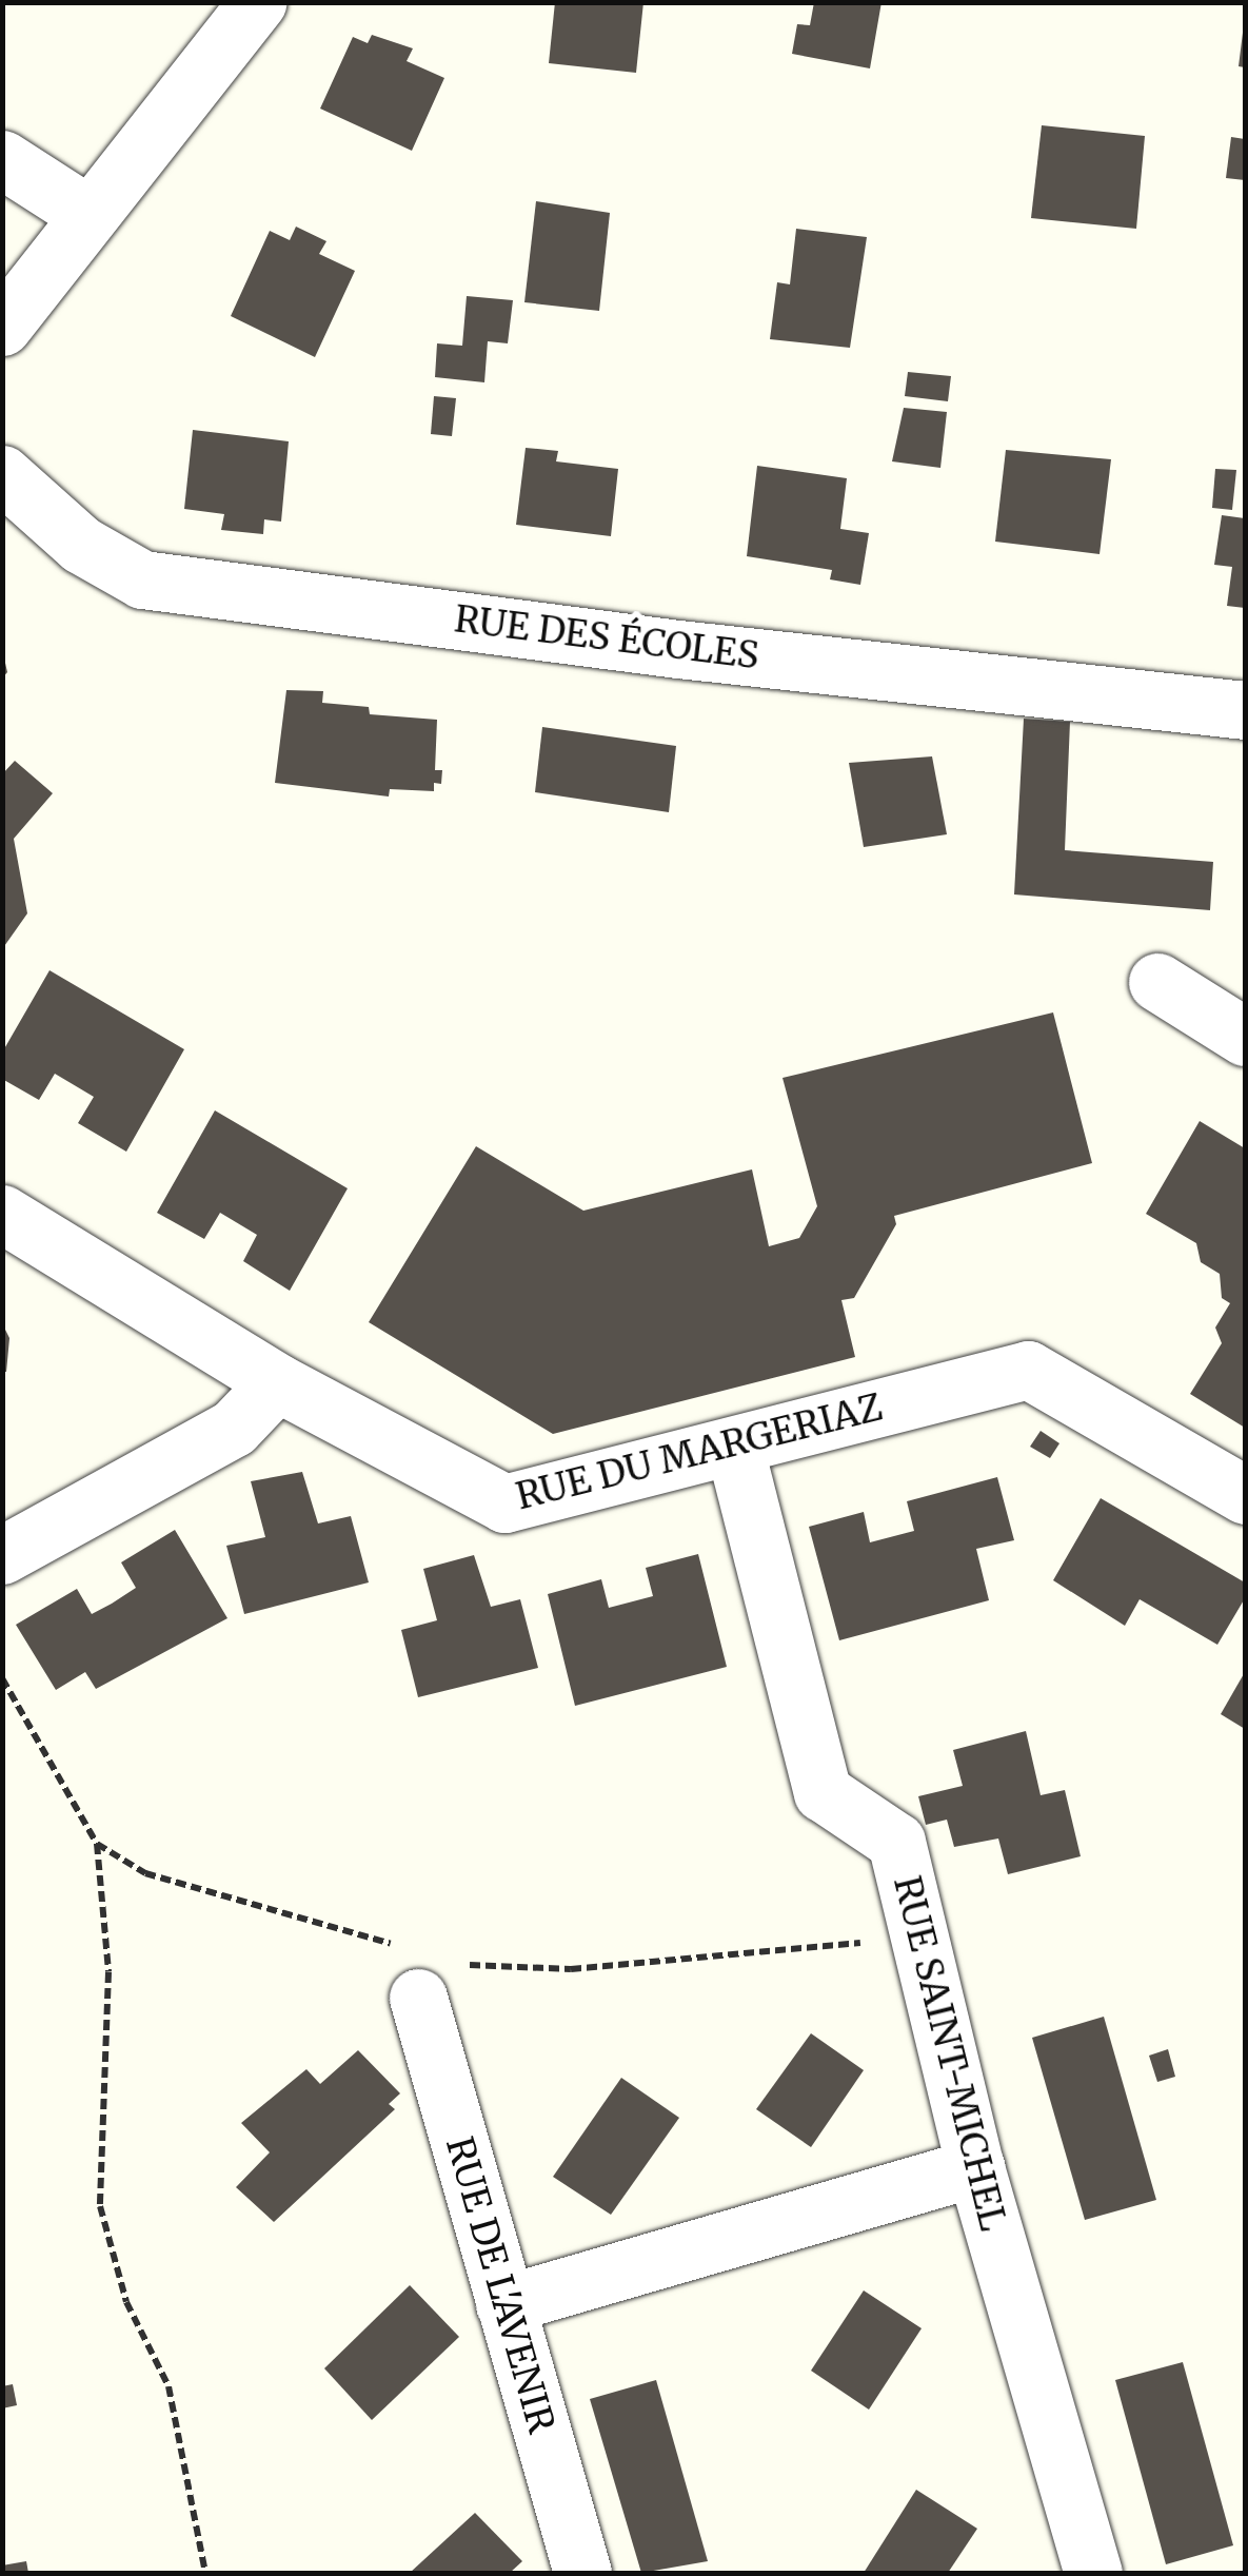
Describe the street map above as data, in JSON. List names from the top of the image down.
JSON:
{
  "streets": {
    "street": [
      "RUE DES ÉCOLES",
      "RUE DU MARGERIAZ",
      "RUE SAINT-MICHEL",
      "RUE DE L'AVENIR"
    ]
  },
  "crossings": [
    ["RUE DU MARGERIAZ", "RUE SAINT-MICHEL"]
  ]
}
